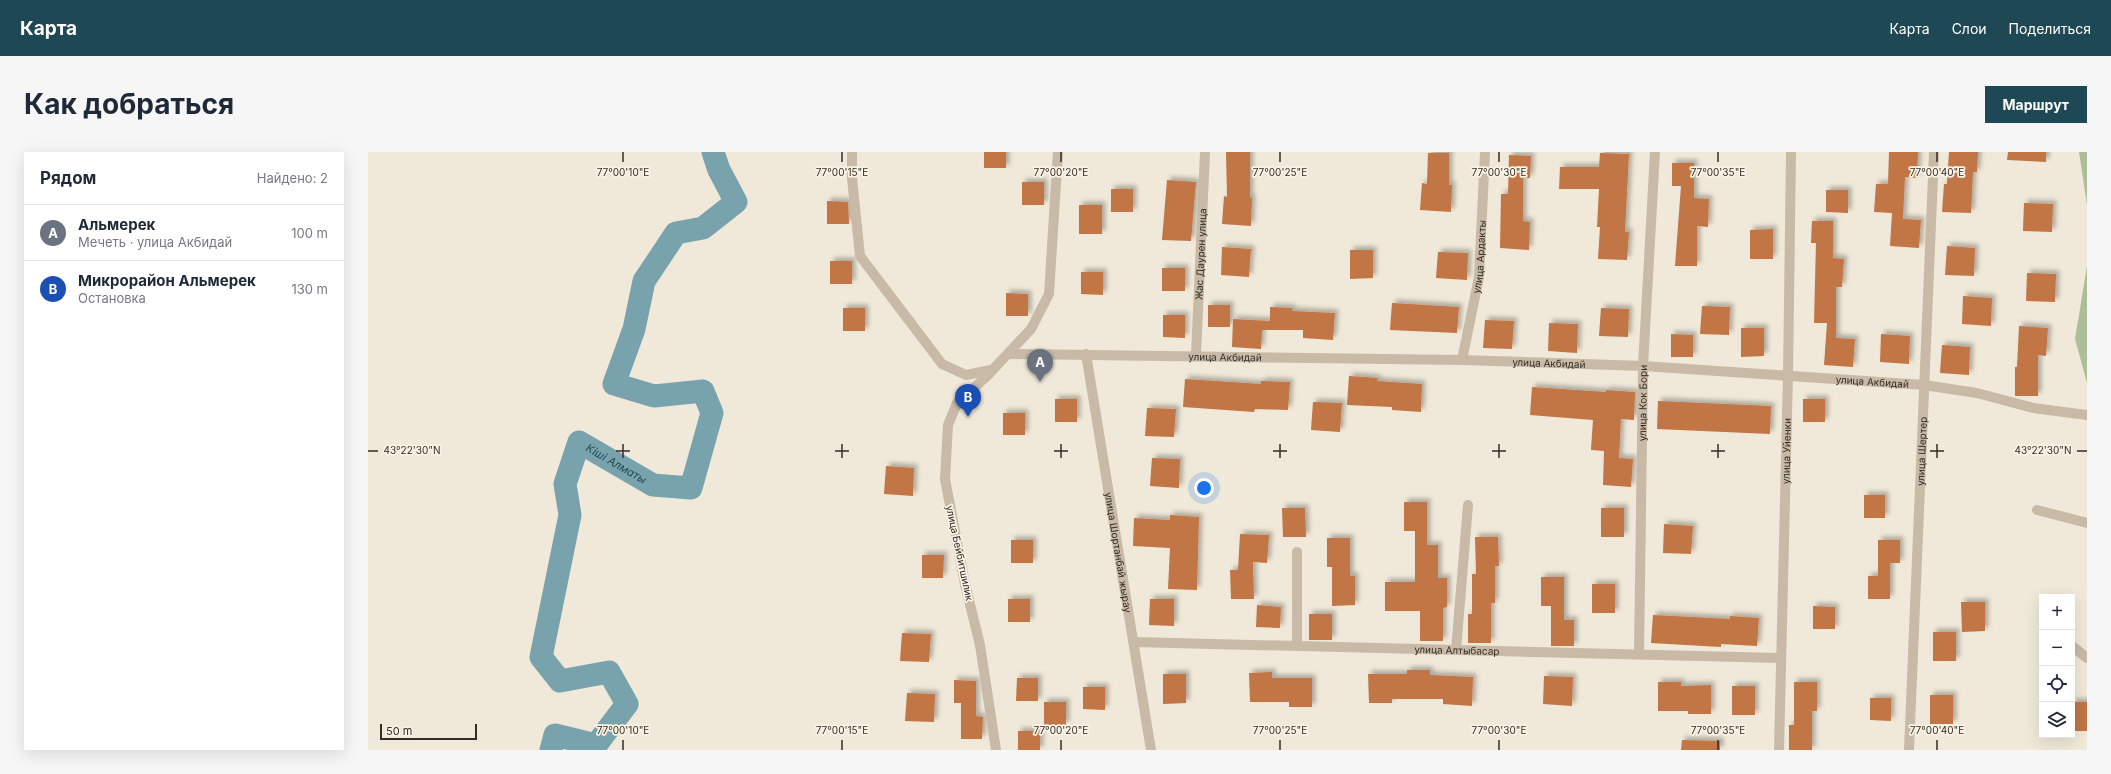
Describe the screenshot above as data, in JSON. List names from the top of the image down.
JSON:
{
  "streets": {
    "street": [
      "Жас Даурен улица",
      "улица Ардакты",
      "улица Акбидай",
      "улица Кок Бори",
      "улица Уйенки",
      "улица Шертер",
      "улица Шортанбай жырау",
      "улица Бейбитшилик",
      "улица Алтыбасар"
    ]
  },
  "crossings": [
    ["Жас Даурен улица", "улица Акбидай"],
    ["улица Ардакты", "улица Акбидай"],
    ["улица Акбидай", "улица Кок Бори"],
    ["улица Акбидай", "улица Уйенки"],
    ["улица Акбидай", "улица Шертер"],
    ["улица Акбидай", "улица Шортанбай жырау"],
    ["улица Акбидай", "улица Бейбитшилик"],
    ["улица Кок Бори", "улица Алтыбасар"],
    ["улица Уйенки", "улица Алтыбасар"],
    ["улица Шортанбай жырау", "улица Алтыбасар"]
  ],
  "water": ["Кіші Алматы"],
  "scale_bar": "50 m",
  "page": {
    "header": "Карта",
    "nav": ["Карта", "Слои", "Поделиться"],
    "buttons": "Маршрут",
    "title": "Как добраться",
    "heading": ["Рядом", "Найдено: 2"],
    "list": [
      {
        "mark": "A",
        "name": "Альмерек",
        "note": "Мечеть · улица Акбидай",
        "value": "100 m"
      },
      {
        "mark": "B",
        "name": "Микрорайон Альмерек",
        "note": "Остановка",
        "value": "130 m"
      }
    ],
    "pins": ["A", "B"],
    "map_buttons": ["+", "−"],
    "scale": "50 m"
  },
  "coordinates": [
    "77°00'10\"E",
    "77°00'15\"E",
    "77°00'20\"E",
    "77°00'25\"E",
    "77°00'30\"E",
    "77°00'35\"E",
    "77°00'40\"E",
    "43°22'30\"N"
  ]
}
